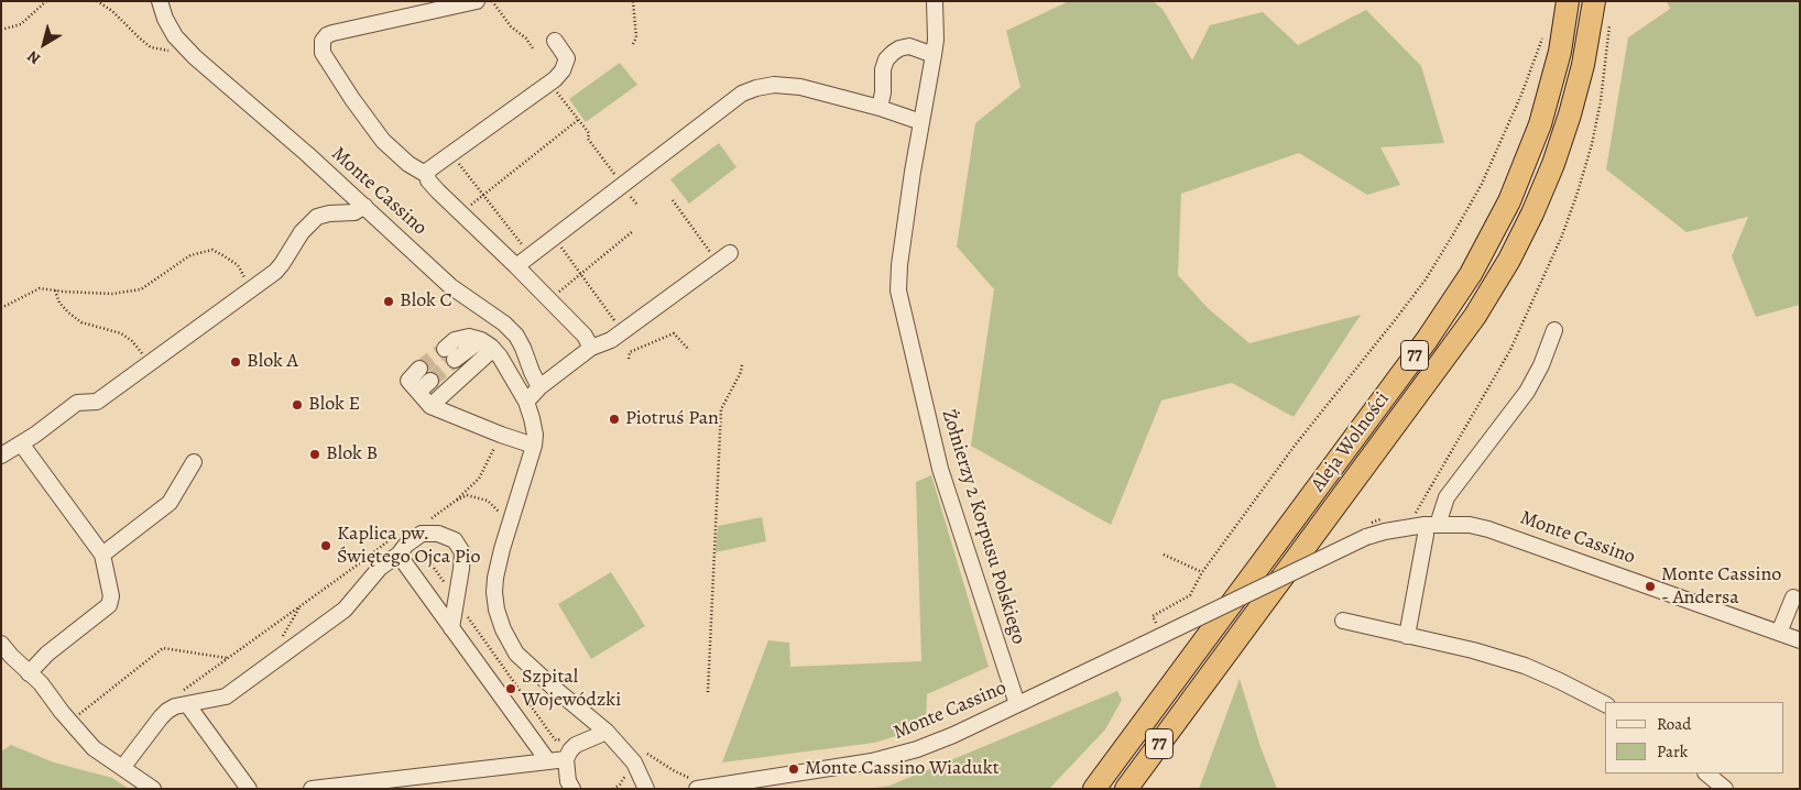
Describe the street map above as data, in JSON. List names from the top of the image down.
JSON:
{
  "streets": {
    "highway": ["77", "Aleja Wolności"],
    "street": ["Monte Cassino", "Żołnierzy 2 Korpusu Polskiego"]
  },
  "crossings": [
    ["Monte Cassino", "Żołnierzy 2 Korpusu Polskiego"]
  ],
  "places": [
    "Blok C",
    "Blok A",
    "Blok E",
    "Piotruś Pan",
    "Blok B",
    "Kaplica pw. Świętego Ojca Pio",
    "Monte Cassino - Andersa",
    "Szpital Wojewódzki",
    "Monte Cassino Wiadukt"
  ],
  "legend": ["Road", "Park"],
  "north": "bottom left"
}
